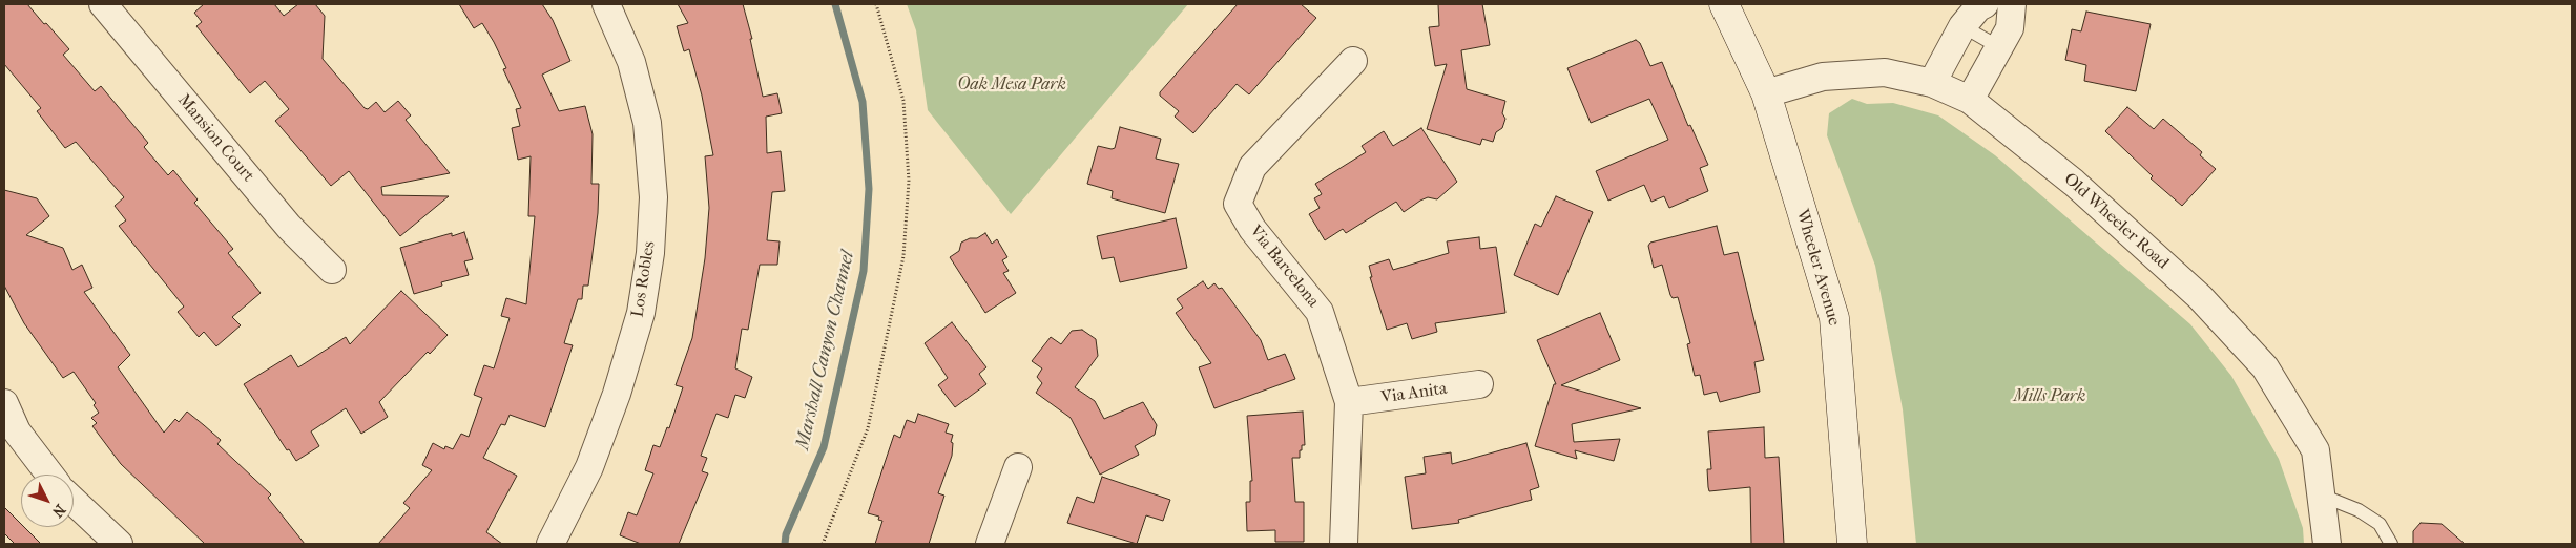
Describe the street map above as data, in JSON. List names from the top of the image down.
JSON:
{
  "streets": {
    "main road": ["Wheeler Avenue"],
    "street": [
      "Mansion Court",
      "Old Wheeler Road",
      "Via Barcelona",
      "Los Robles",
      "Via Anita"
    ]
  },
  "crossings": [
    ["Old Wheeler Road", "Wheeler Avenue"],
    ["Via Barcelona", "Via Anita"]
  ],
  "water": ["Marshall Canyon Channel"],
  "parks": ["Oak Mesa Park", "Mills Park"],
  "north": "bottom right"
}
